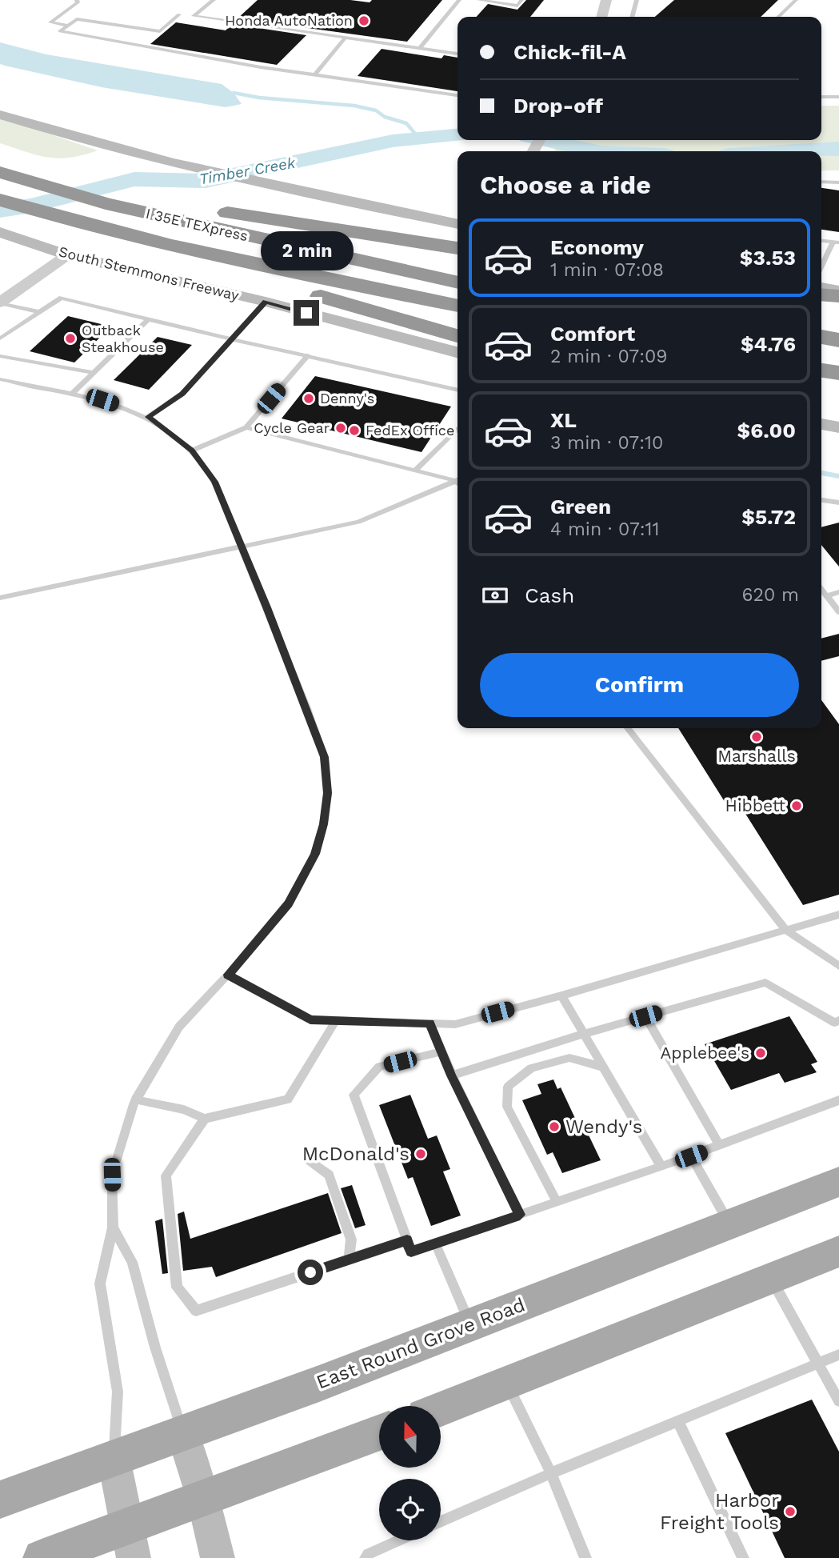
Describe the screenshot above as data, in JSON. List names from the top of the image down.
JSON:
{
  "streets": {
    "highway": ["I 35E TEXpress", "South Stemmons Freeway"],
    "main road": ["East Round Grove Road"]
  },
  "water": ["Timber Creek"],
  "places": [
    "Honda AutoNation",
    "Outback Steakhouse",
    "Denny's",
    "Cycle Gear",
    "FedEx Office",
    "Marshalls",
    "Hibbett",
    "Applebee's",
    "Wendy's",
    "McDonald's",
    "Harbor Freight Tools"
  ],
  "north": "top",
  "page": {
    "banner": ["Chick-fil-A", "Drop-off"],
    "heading": "Choose a ride",
    "list": [
      {
        "name": "Economy",
        "note": "1 min · 07:08",
        "value": "$3.53"
      },
      {
        "name": "Comfort",
        "note": "2 min · 07:09",
        "value": "$4.76"
      },
      {
        "name": "XL",
        "note": "3 min · 07:10",
        "value": "$6.00"
      },
      {
        "name": "Green",
        "note": "4 min · 07:11",
        "value": "$5.72"
      }
    ],
    "bubble": "2 min",
    "pay": ["Cash", "620 m"],
    "buttons": "Confirm"
  }
}
